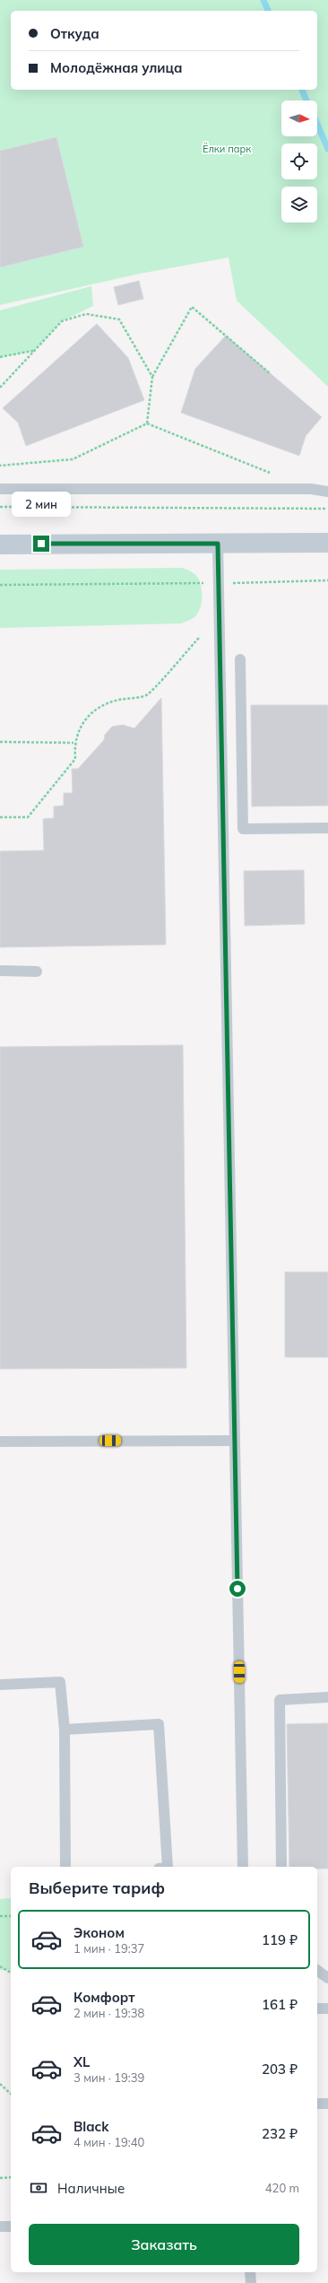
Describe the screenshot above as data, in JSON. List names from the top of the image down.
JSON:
{
  "parks": ["Ёлки парк"],
  "north": "right",
  "page": {
    "banner": ["Откуда", "Молодёжная улица"],
    "bubble": "2 мин",
    "heading": "Выберите тариф",
    "list": [
      {
        "name": "Эконом",
        "note": "1 мин · 19:37",
        "value": "119 ₽"
      },
      {
        "name": "Комфорт",
        "note": "2 мин · 19:38",
        "value": "161 ₽"
      },
      {
        "name": "XL",
        "note": "3 мин · 19:39",
        "value": "203 ₽"
      },
      {
        "name": "Black",
        "note": "4 мин · 19:40",
        "value": "232 ₽"
      }
    ],
    "pay": ["Наличные", "420 m"],
    "buttons": "Заказать"
  }
}
